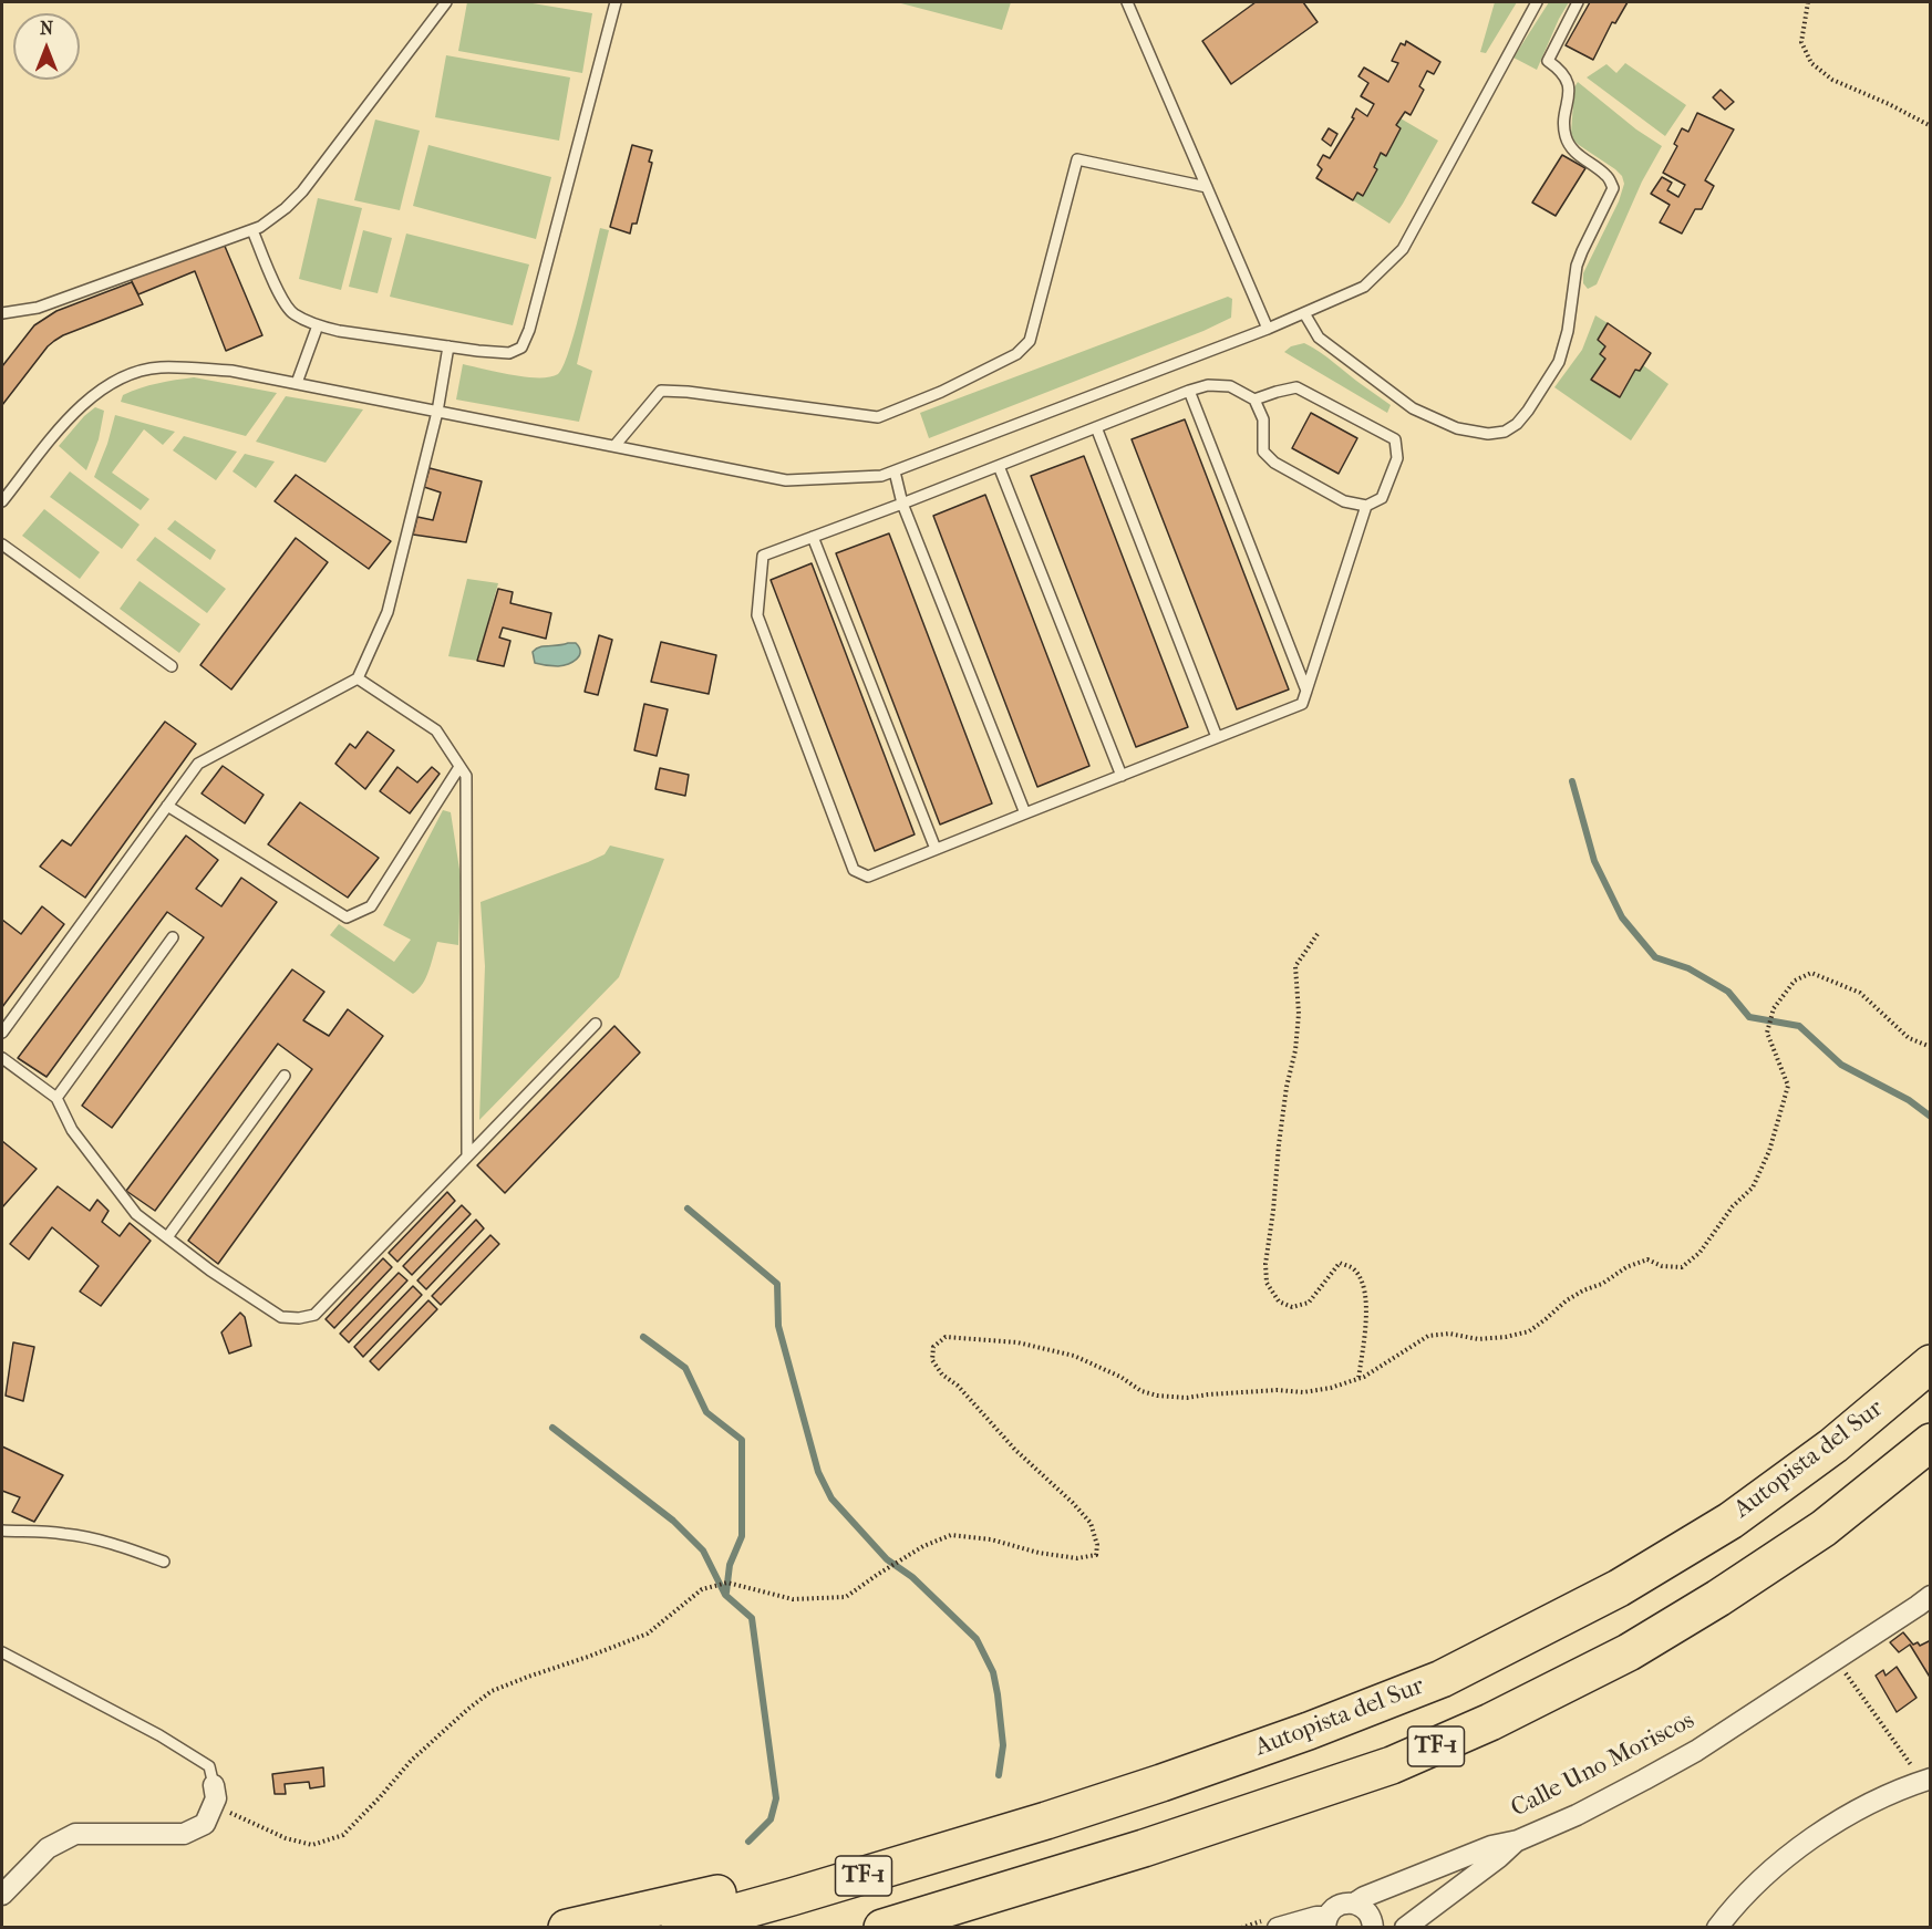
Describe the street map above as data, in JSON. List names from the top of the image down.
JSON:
{
  "streets": {
    "highway": ["Autopista del Sur", "TF-1"],
    "street": ["Calle Uno Moriscos"]
  },
  "north": "top"
}
